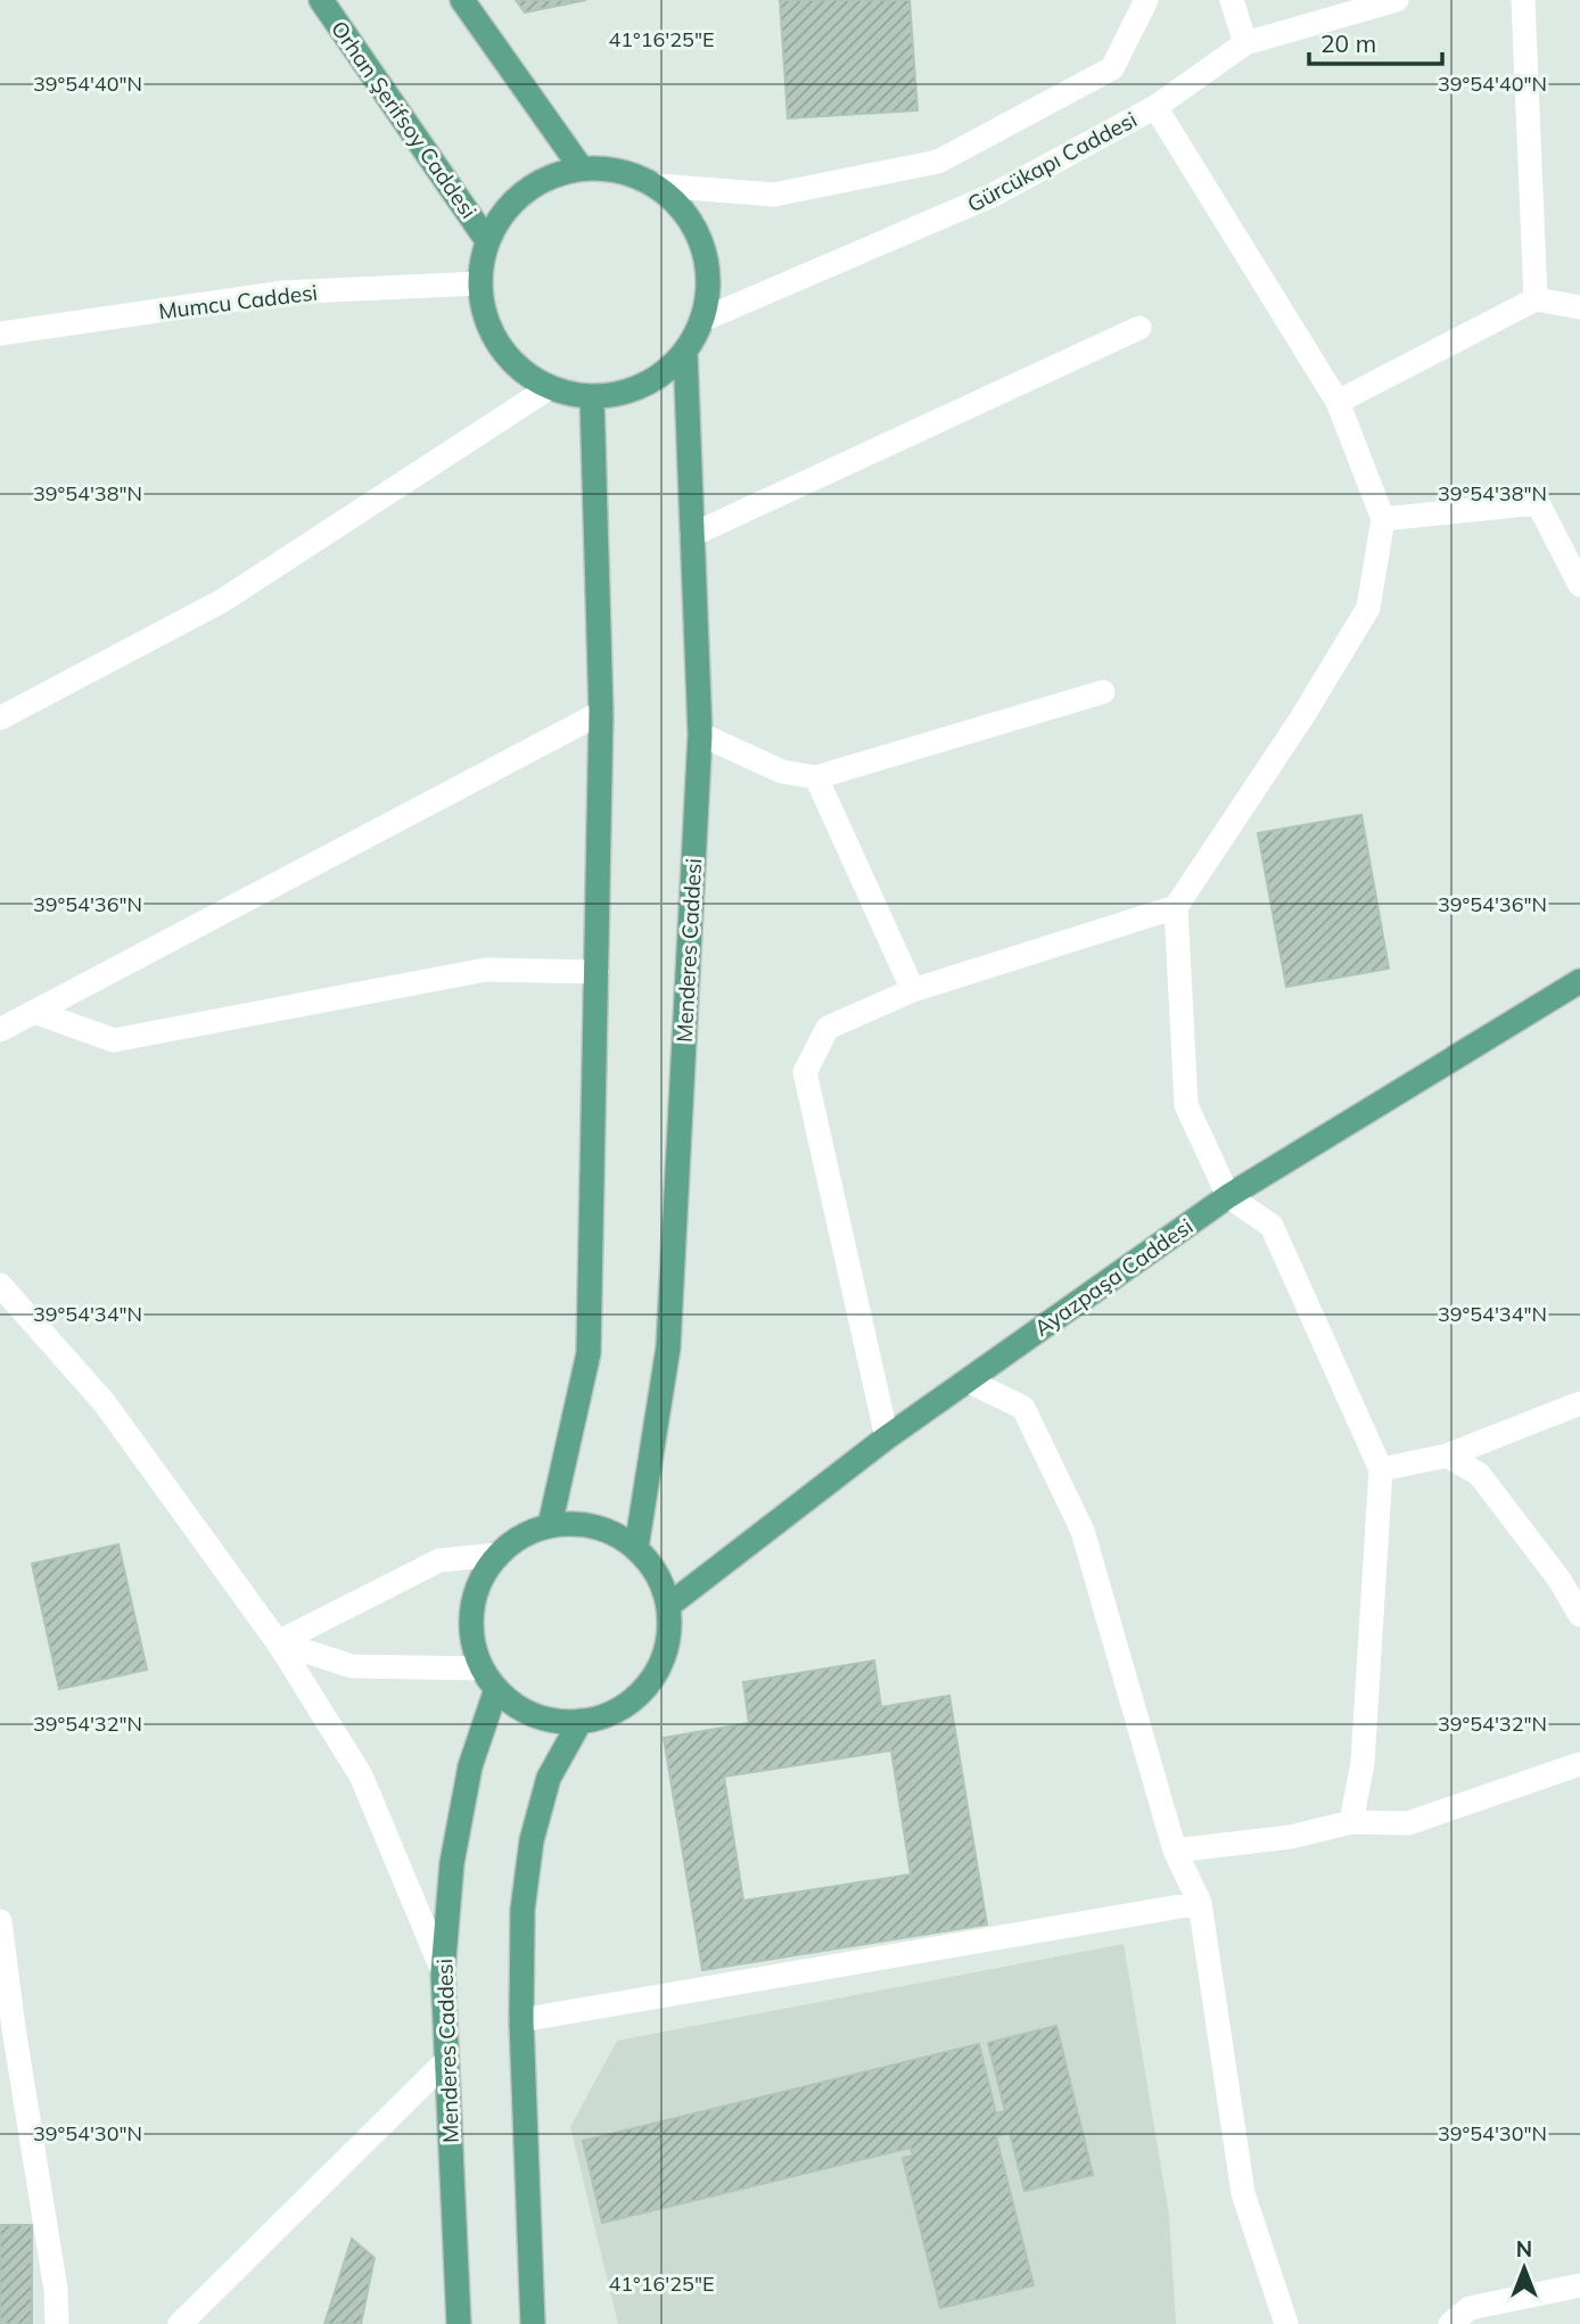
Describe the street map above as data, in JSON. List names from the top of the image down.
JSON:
{
  "streets": {
    "main road": ["Orhan Şerifsoy Caddesi", "Menderes Caddesi", "Ayazpaşa Caddesi"],
    "street": ["Gürcükapı Caddesi", "Mumcu Caddesi"]
  },
  "crossings": [
    ["Orhan Şerifsoy Caddesi", "Gürcükapı Caddesi"],
    ["Orhan Şerifsoy Caddesi", "Mumcu Caddesi"],
    ["Orhan Şerifsoy Caddesi", "Menderes Caddesi"],
    ["Gürcükapı Caddesi", "Mumcu Caddesi"],
    ["Gürcükapı Caddesi", "Menderes Caddesi"],
    ["Mumcu Caddesi", "Menderes Caddesi"],
    ["Menderes Caddesi", "Ayazpaşa Caddesi"]
  ],
  "scale_bar": "20 m",
  "north": "top",
  "coordinates": [
    "41°16'25\"E",
    "39°54'40\"N",
    "39°54'38\"N",
    "39°54'36\"N",
    "39°54'34\"N",
    "39°54'32\"N",
    "39°54'30\"N"
  ]
}
